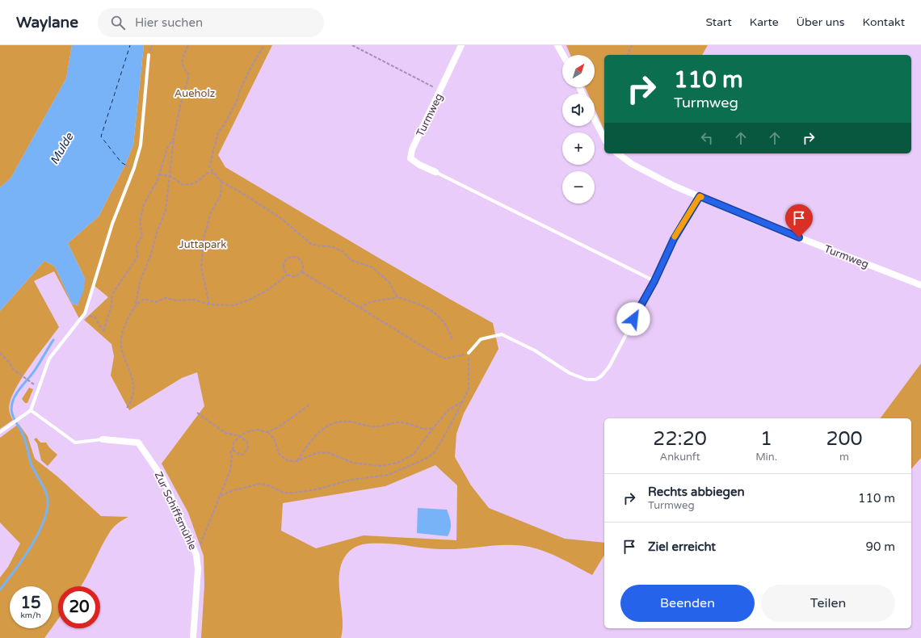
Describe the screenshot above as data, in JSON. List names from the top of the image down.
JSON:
{
  "streets": {
    "street": ["Turmweg", "Zur Schiffsmühle"]
  },
  "water": ["Mulde"],
  "parks": ["Aueholz", "Juttapark"],
  "north": "top right",
  "page": {
    "header": "Waylane",
    "search": "Hier suchen",
    "nav": [
      "Start",
      "Karte",
      "Über uns",
      "Kontakt"
    ],
    "map_buttons": ["+", "−"],
    "turn": ["110 m", "Turmweg"],
    "eta": [
      "22:20",
      "Ankunft",
      "1",
      "Min.",
      "200",
      "m"
    ],
    "list": [
      {
        "name": "Rechts abbiegen",
        "note": "Turmweg",
        "value": "110 m"
      },
      {
        "name": "Ziel erreicht",
        "value": "90 m"
      }
    ],
    "buttons": ["Beenden", "Teilen"],
    "speed": "15 km/h",
    "limit": "20"
  }
}
